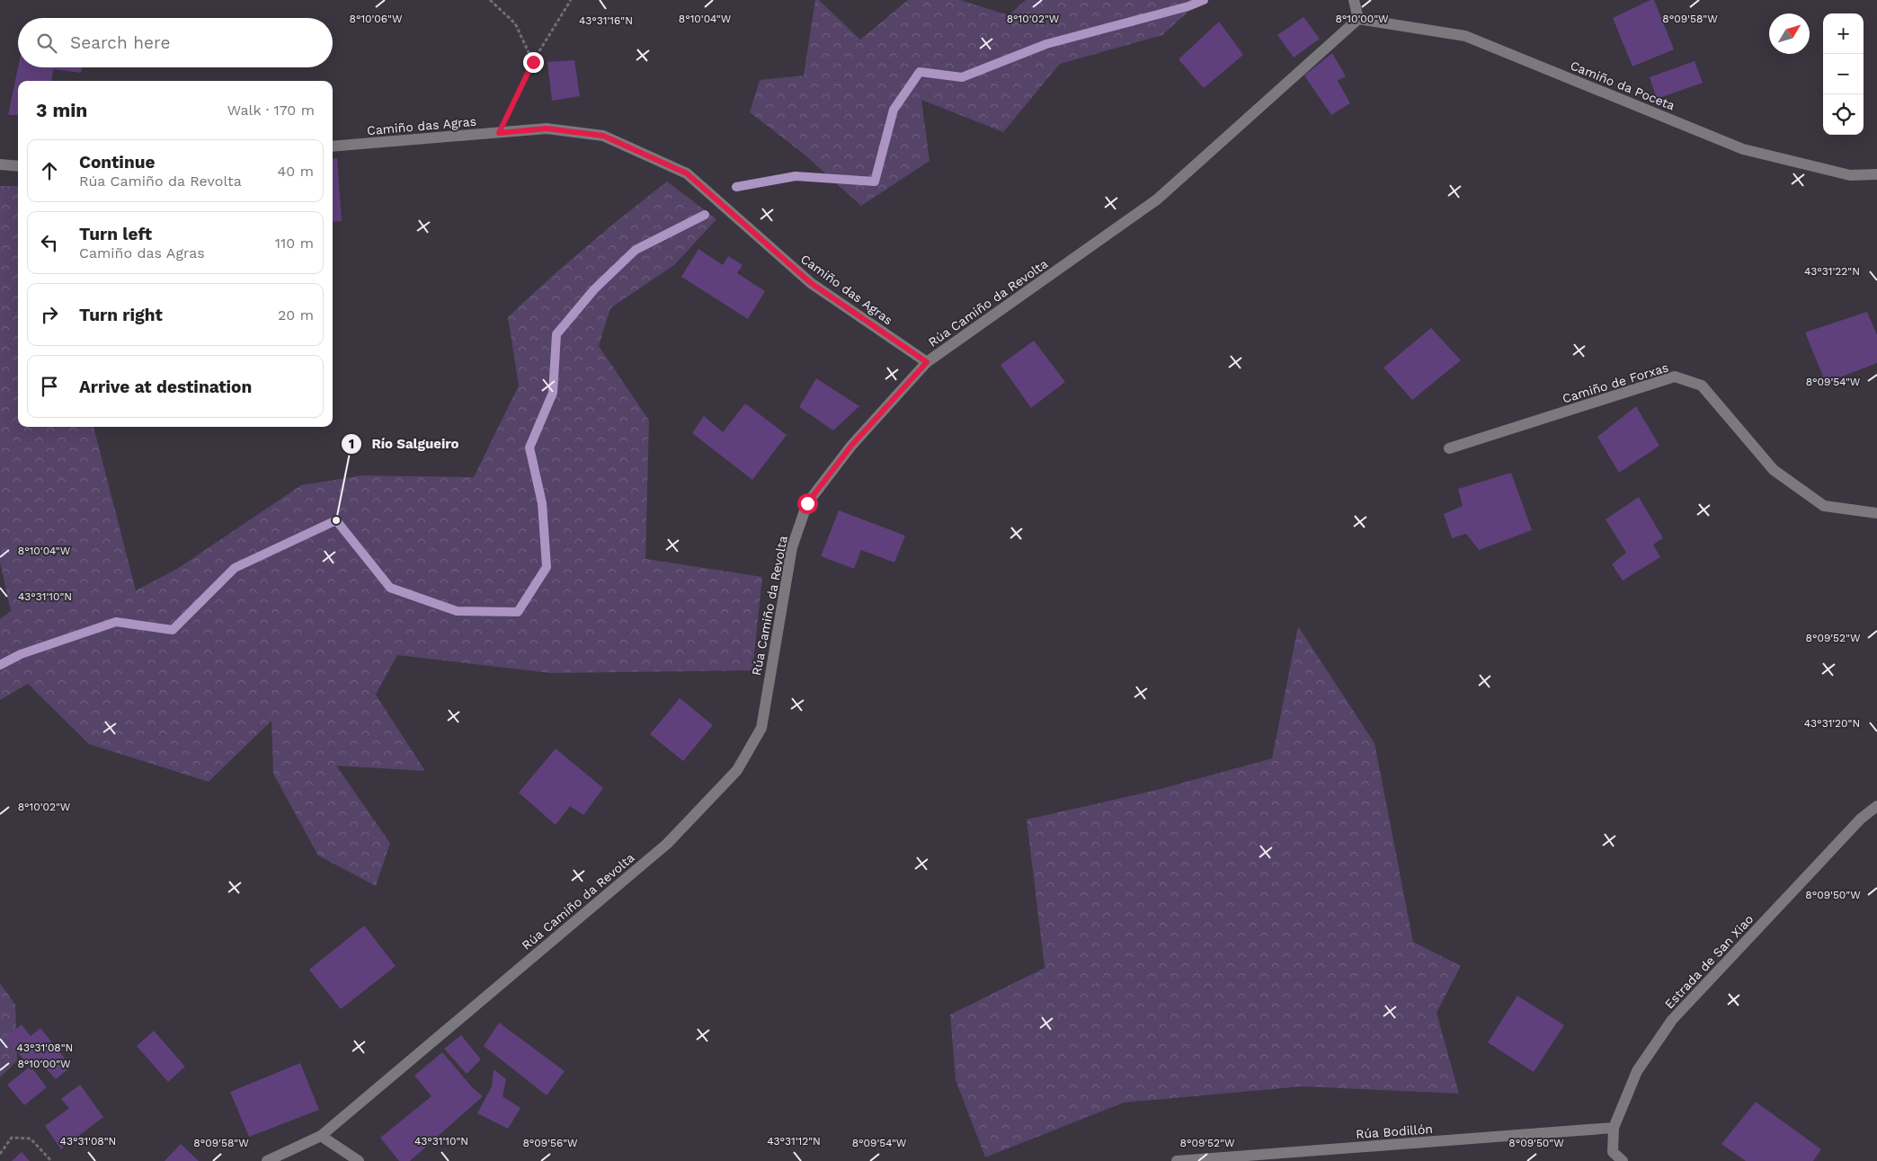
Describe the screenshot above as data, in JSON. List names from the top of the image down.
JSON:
{
  "streets": {
    "street": [
      "Camiño da Poceta",
      "Camiño das Agras",
      "Rúa Camiño da Revolta",
      "Camiño de Forxas",
      "Estrada de San Xiao",
      "Rúa Bodillón"
    ]
  },
  "crossings": [
    ["Camiño da Poceta", "Rúa Camiño da Revolta"],
    ["Camiño das Agras", "Rúa Camiño da Revolta"],
    ["Estrada de San Xiao", "Rúa Bodillón"]
  ],
  "places": ["Río Salgueiro"],
  "north": "top right",
  "page": {
    "map_buttons": ["+", "−"],
    "search": "Search here",
    "heading": ["3 min", "Walk · 170 m"],
    "list": [
      ["Continue", "Rúa Camiño da Revolta", "40 m"],
      ["Turn left", "Camiño das Agras", "110 m"],
      ["Turn right", "20 m"],
      "Arrive at destination"
    ]
  },
  "coordinates": [
    "8°10'06\"W",
    "8°10'04\"W",
    "8°10'02\"W",
    "8°10'00\"W",
    "8°09'58\"W",
    "43°31'16\"N",
    "43°31'22\"N",
    "8°09'54\"W",
    "43°31'10\"N",
    "8°09'52\"W",
    "43°31'20\"N",
    "8°09'50\"W",
    "43°31'08\"N",
    "43°31'12\"N",
    "8°09'56\"W"
  ]
}
